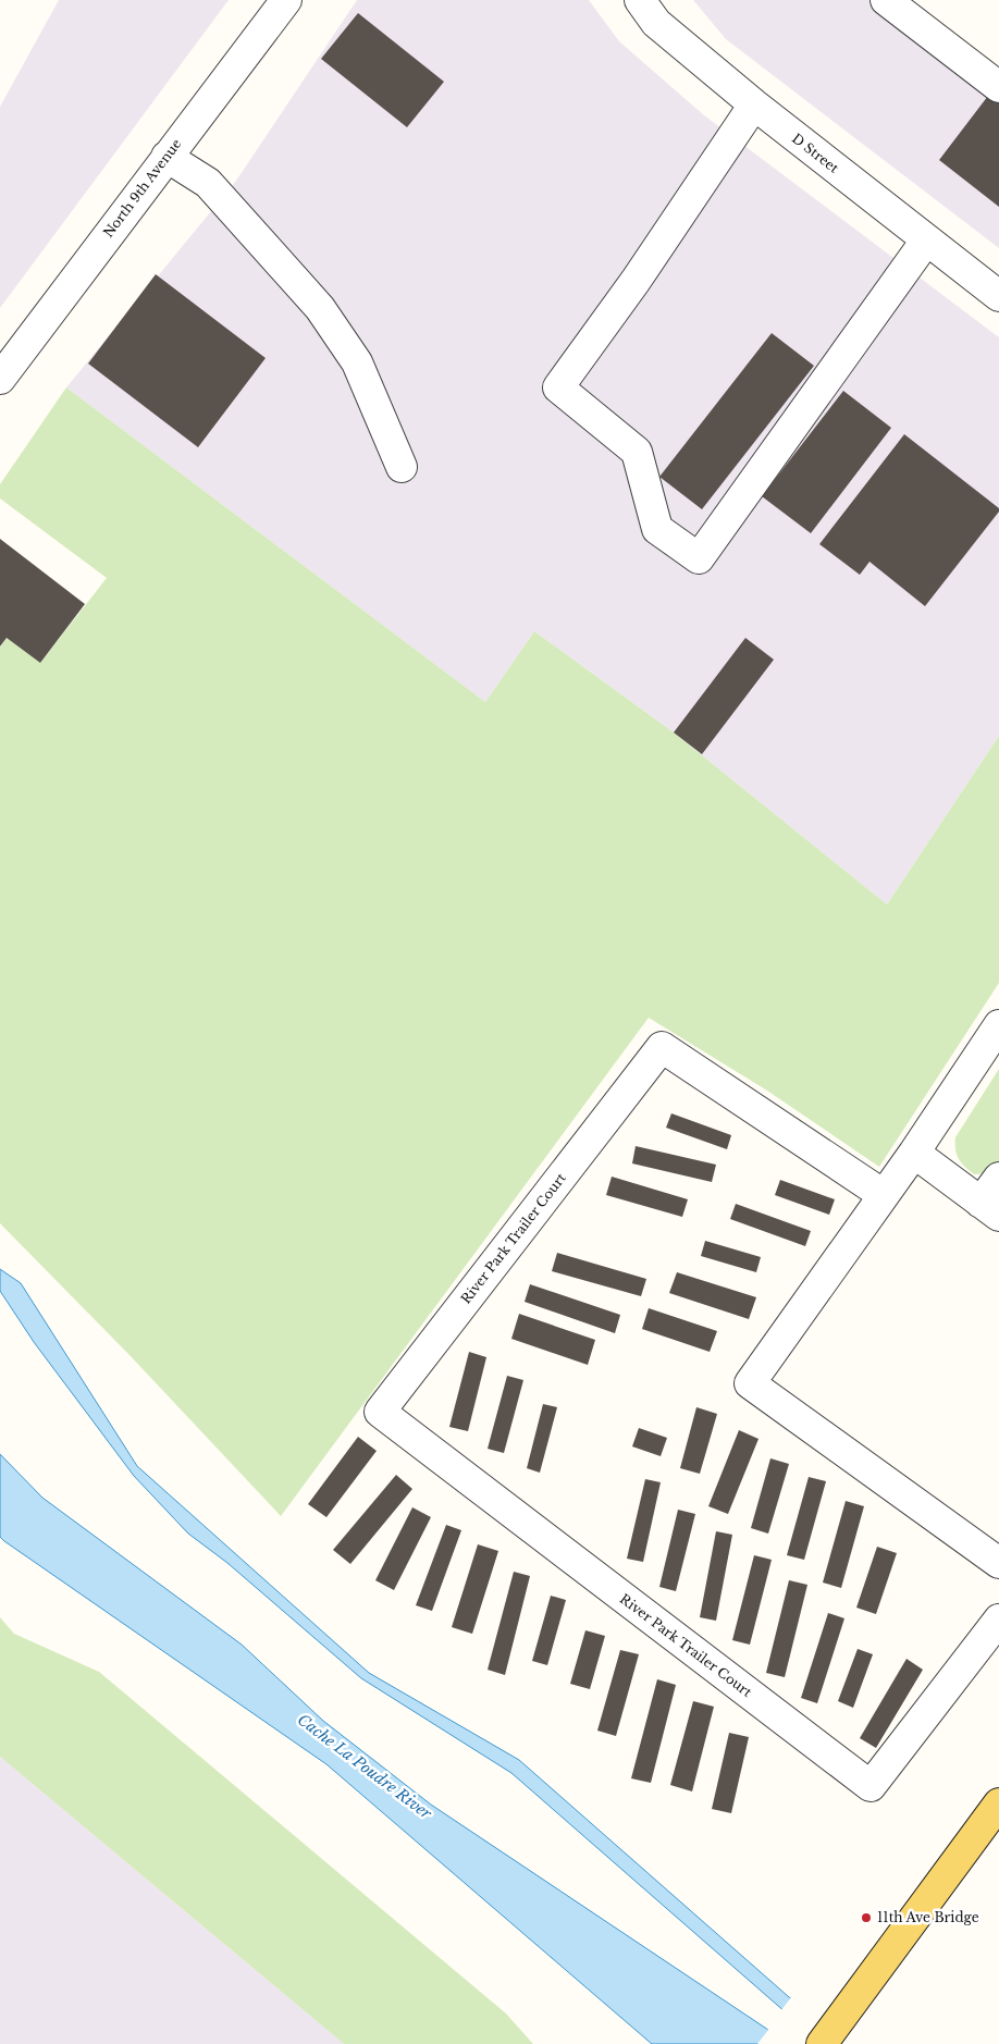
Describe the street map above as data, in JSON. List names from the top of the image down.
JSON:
{
  "streets": {
    "street": ["D Street", "North 9th Avenue", "River Park Trailer Court"]
  },
  "water": ["Cache La Poudre River"],
  "places": ["11th Ave Bridge"]
}
